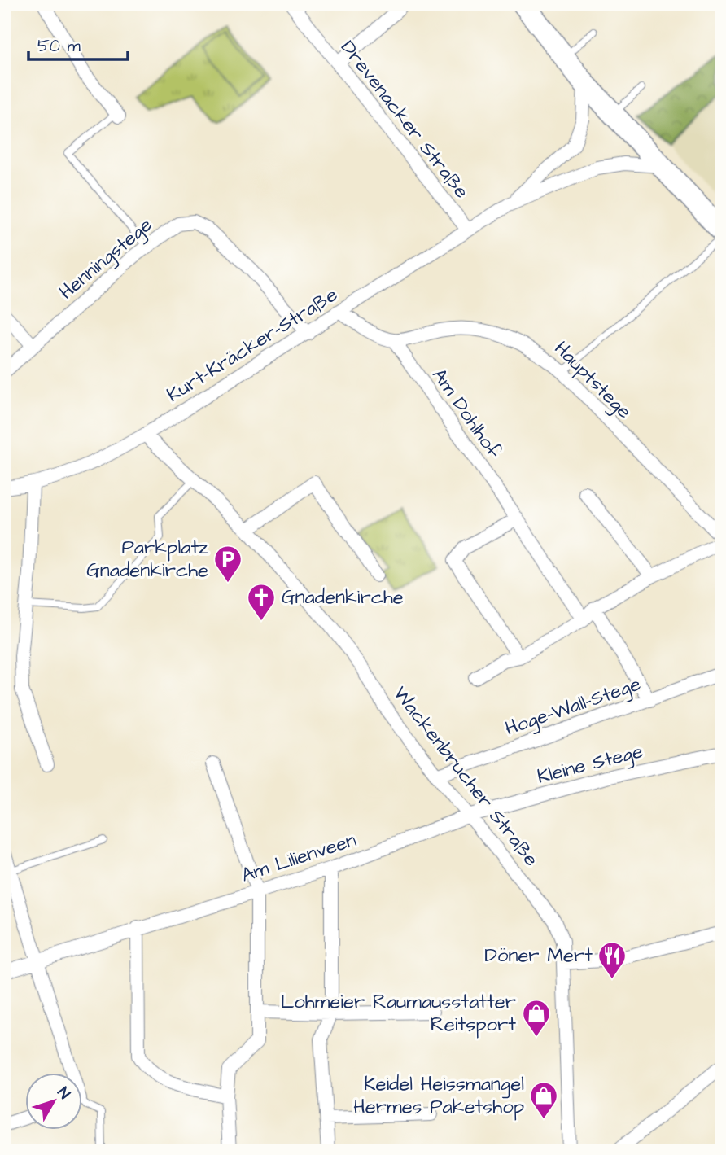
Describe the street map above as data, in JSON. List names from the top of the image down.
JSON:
{
  "streets": {
    "street": [
      "Drevenacker Straße",
      "Henningstege",
      "Kurt-Kräcker-Straße",
      "Hauptstege",
      "Am Dohlhof",
      "Hoge-Wall-Stege",
      "Kleine Stege",
      "Wackenbrucher Straße",
      "Am Lilienveen"
    ]
  },
  "crossings": [
    ["Drevenacker Straße", "Kurt-Kräcker-Straße"],
    ["Henningstege", "Kurt-Kräcker-Straße"],
    ["Kurt-Kräcker-Straße", "Wackenbrucher Straße"],
    ["Hauptstege", "Am Dohlhof"],
    ["Hoge-Wall-Stege", "Wackenbrucher Straße"],
    ["Kleine Stege", "Wackenbrucher Straße"],
    ["Kleine Stege", "Am Lilienveen"],
    ["Wackenbrucher Straße", "Am Lilienveen"]
  ],
  "places": {
    "parking": ["Parkplatz Gnadenkirche"],
    "church": ["Gnadenkirche"],
    "restaurant": ["Döner Mert"],
    "shop": ["Lohmeier Raumausstatter Reitsport", "Keidel Heissmangel Hermes Paketshop"]
  },
  "scale_bar": "50 m",
  "north": "top right"
}
